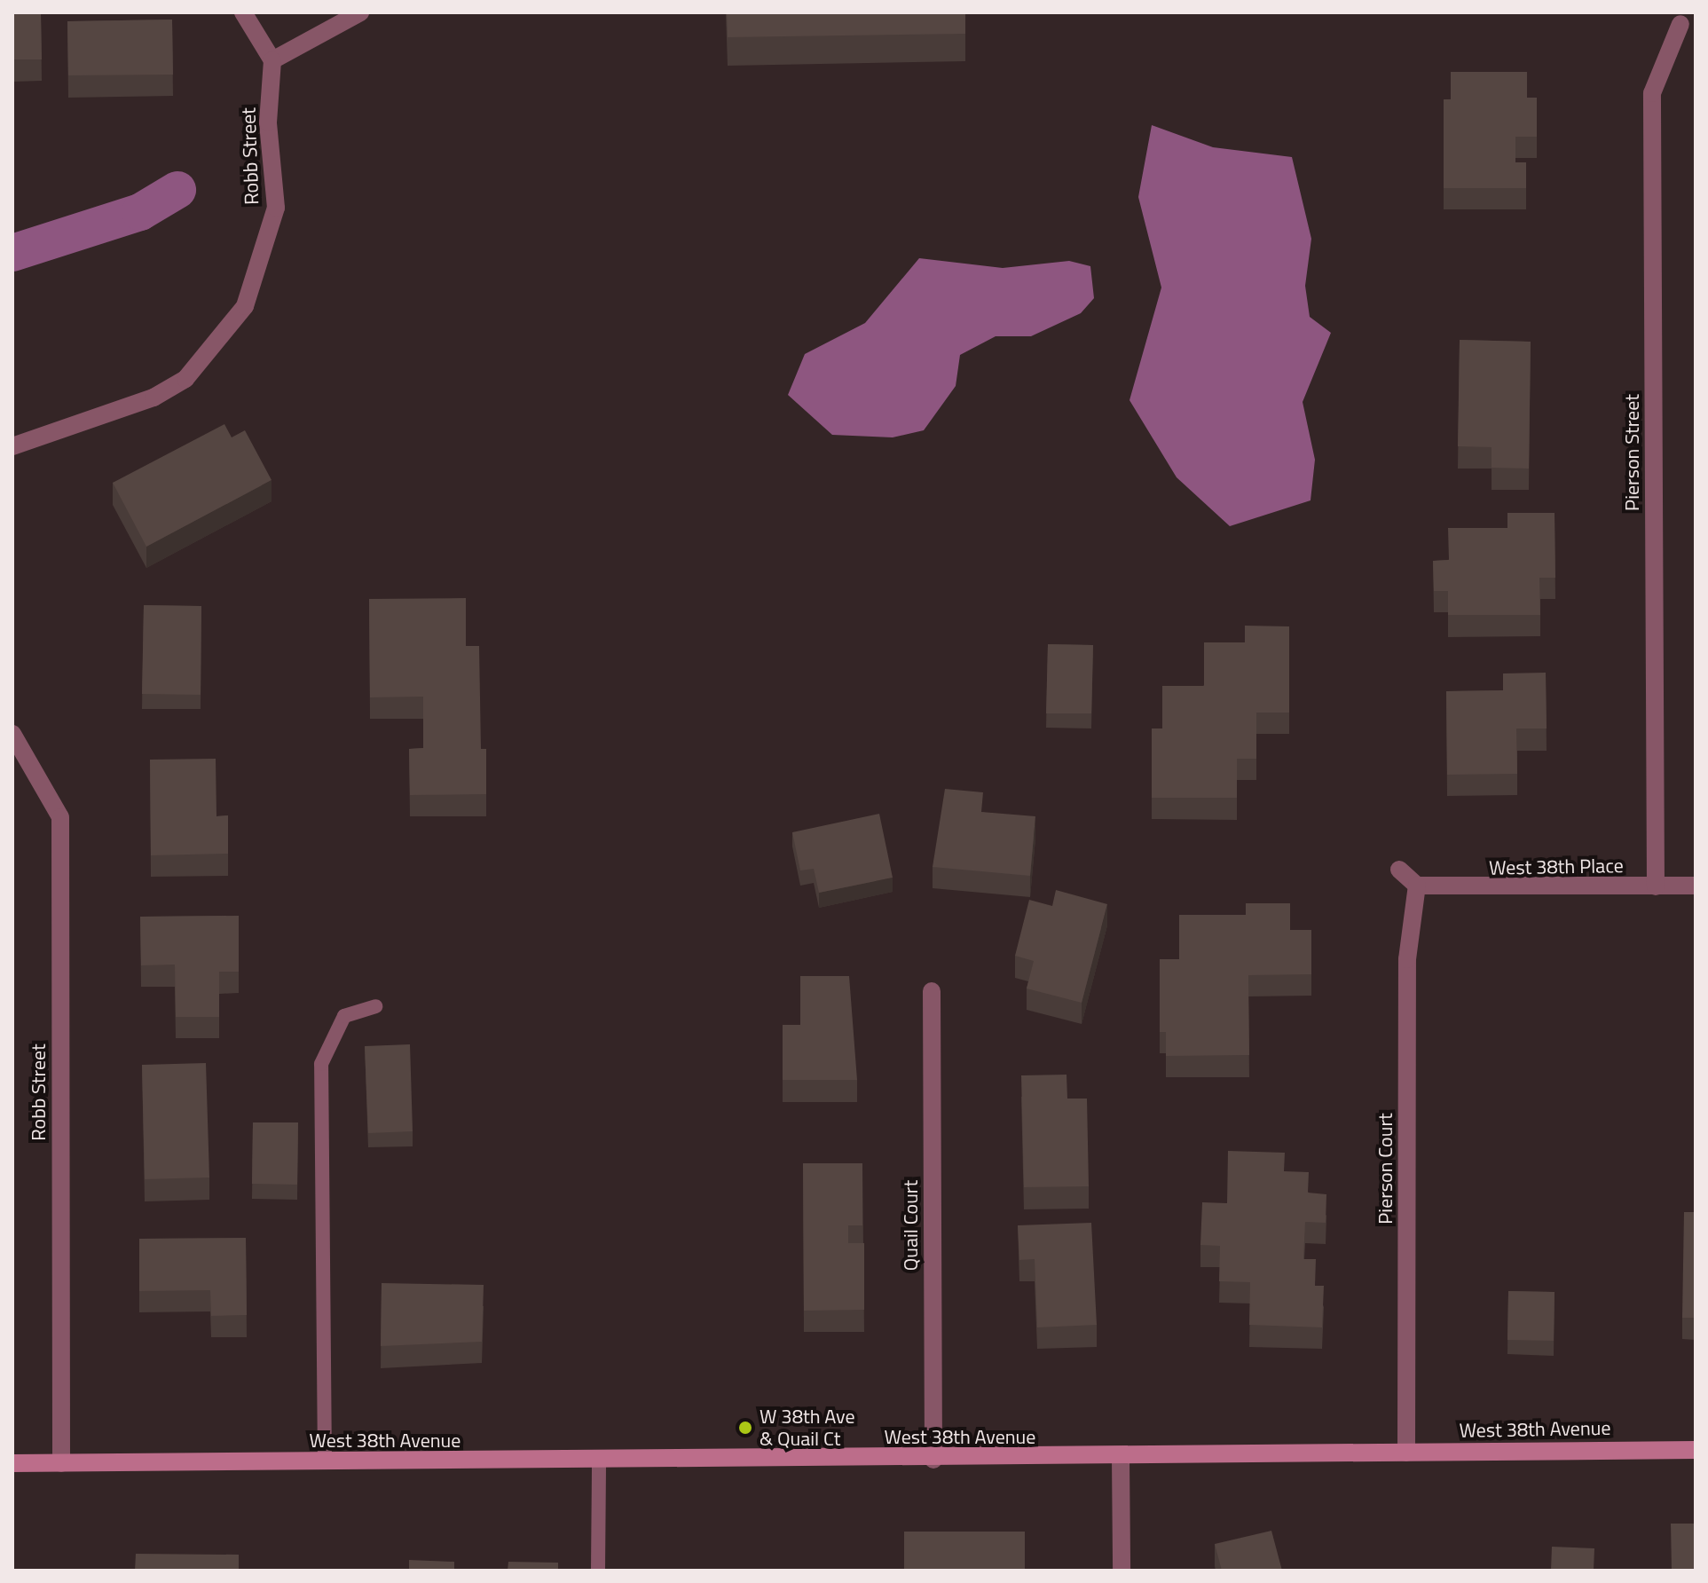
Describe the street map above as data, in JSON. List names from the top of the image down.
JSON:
{
  "streets": {
    "street": [
      "Robb Street",
      "Pierson Street",
      "West 38th Place",
      "Pierson Court",
      "Quail Court",
      "West 38th Avenue"
    ]
  },
  "crossings": [
    ["Robb Street", "West 38th Avenue"],
    ["Pierson Street", "West 38th Place"],
    ["West 38th Place", "Pierson Court"],
    ["Pierson Court", "West 38th Avenue"],
    ["Quail Court", "West 38th Avenue"]
  ],
  "places": ["W 38th Ave & Quail Ct"]
}
